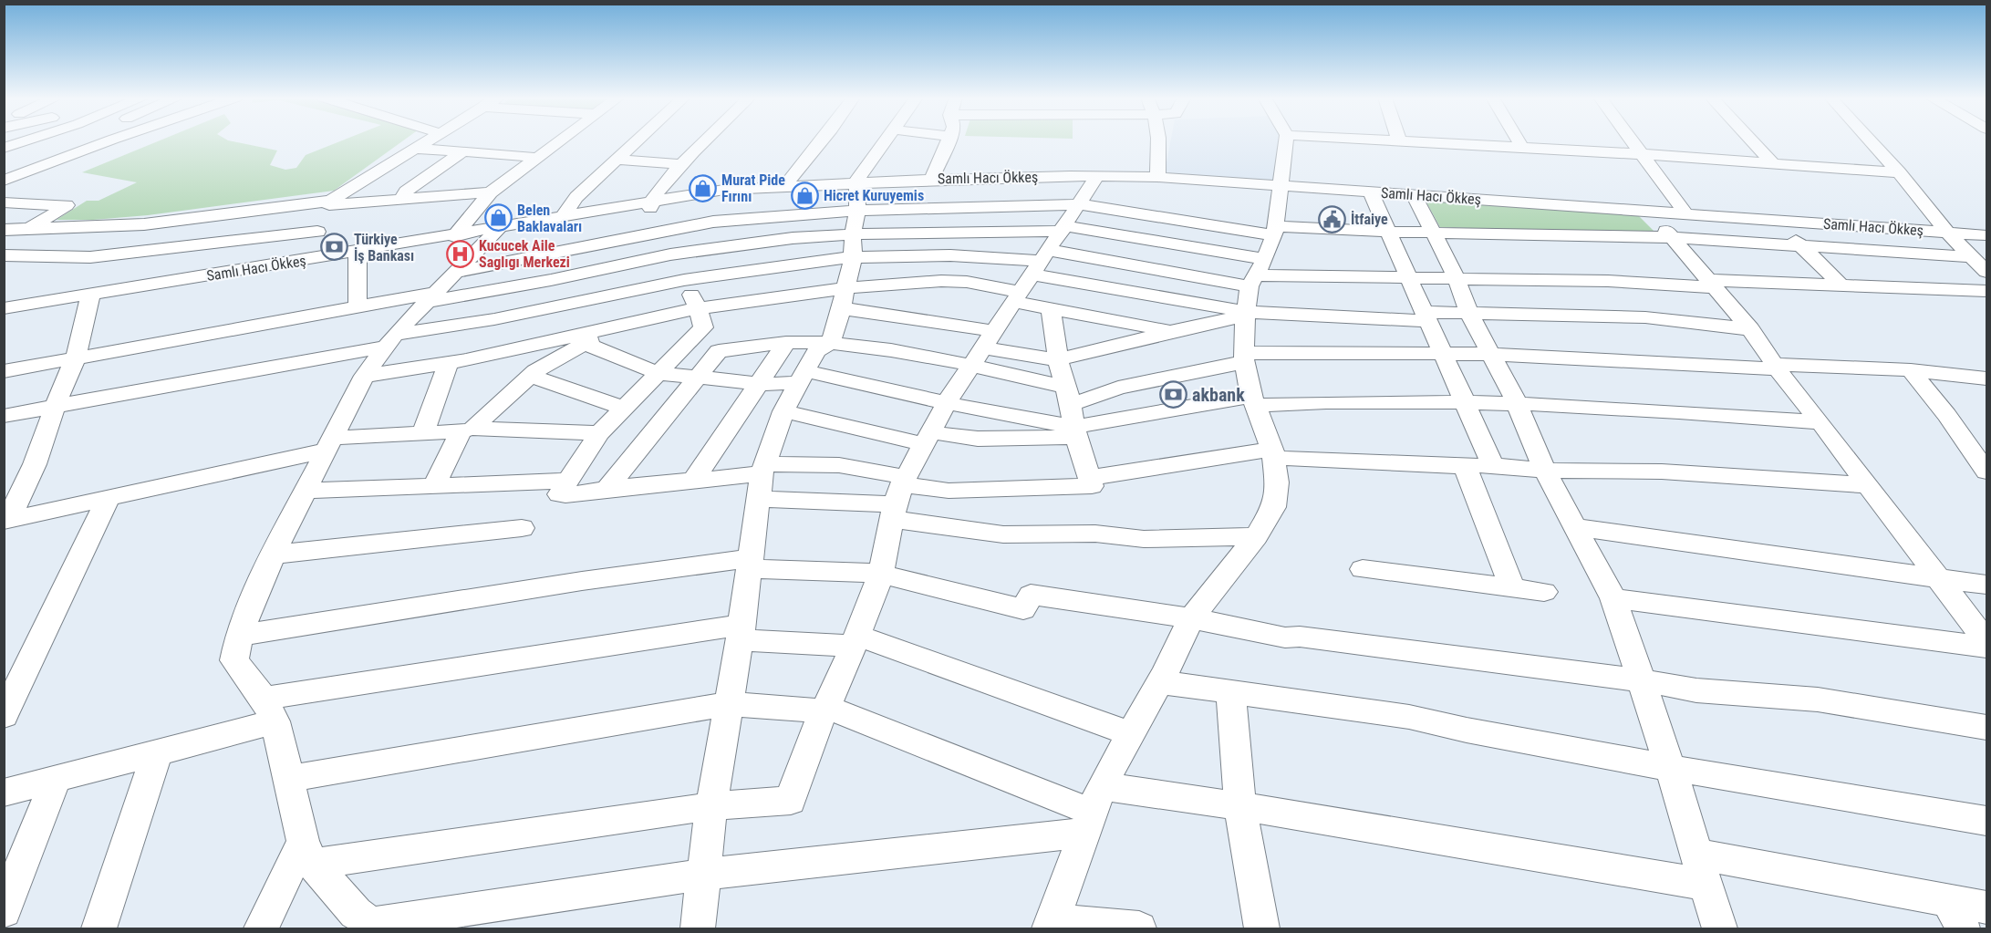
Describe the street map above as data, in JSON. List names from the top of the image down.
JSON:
{
  "streets": {
    "street": ["Samlı Hacı Ökkeş"]
  },
  "places": {
    "shop": ["Murat Pide Fırını", "Hicret Kuruyemis", "Belen Baklavaları"],
    "public building": ["İtfaiye"],
    "bank": ["Türkiye İş Bankası", "akbank"],
    "hospital": ["Kucucek Aile Saglıgı Merkezi"]
  }
}
